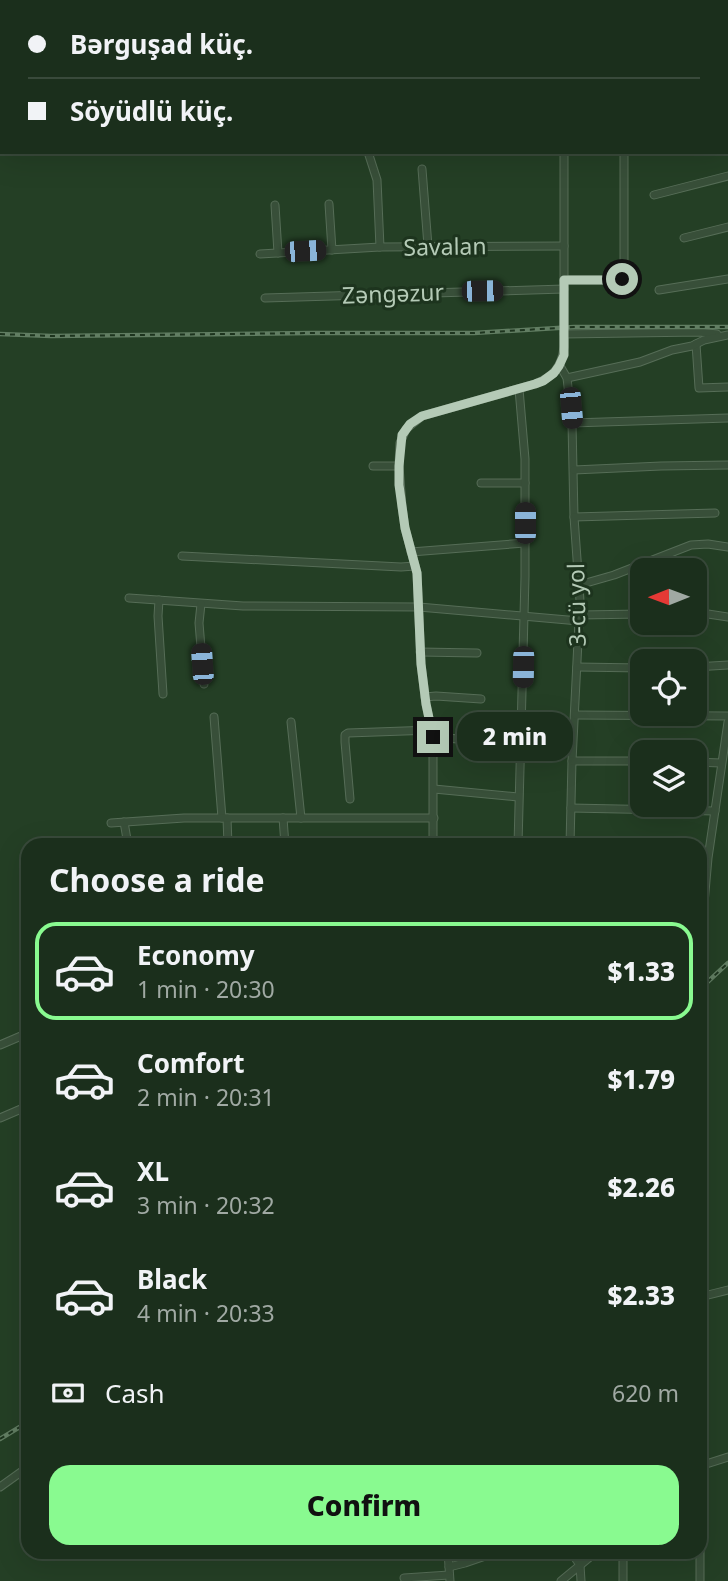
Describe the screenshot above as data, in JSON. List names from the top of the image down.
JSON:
{
  "streets": {
    "street": ["Savalan", "Zəngəzur", "3-cü yol"]
  },
  "north": "left",
  "page": {
    "banner": ["Bərguşad küç.", "Söyüdlü küç."],
    "bubble": "2 min",
    "heading": "Choose a ride",
    "list": [
      {
        "name": "Economy",
        "note": "1 min · 20:30",
        "value": "$1.33"
      },
      {
        "name": "Comfort",
        "note": "2 min · 20:31",
        "value": "$1.79"
      },
      {
        "name": "XL",
        "note": "3 min · 20:32",
        "value": "$2.26"
      },
      {
        "name": "Black",
        "note": "4 min · 20:33",
        "value": "$2.33"
      }
    ],
    "pay": ["Cash", "620 m"],
    "buttons": "Confirm"
  }
}
